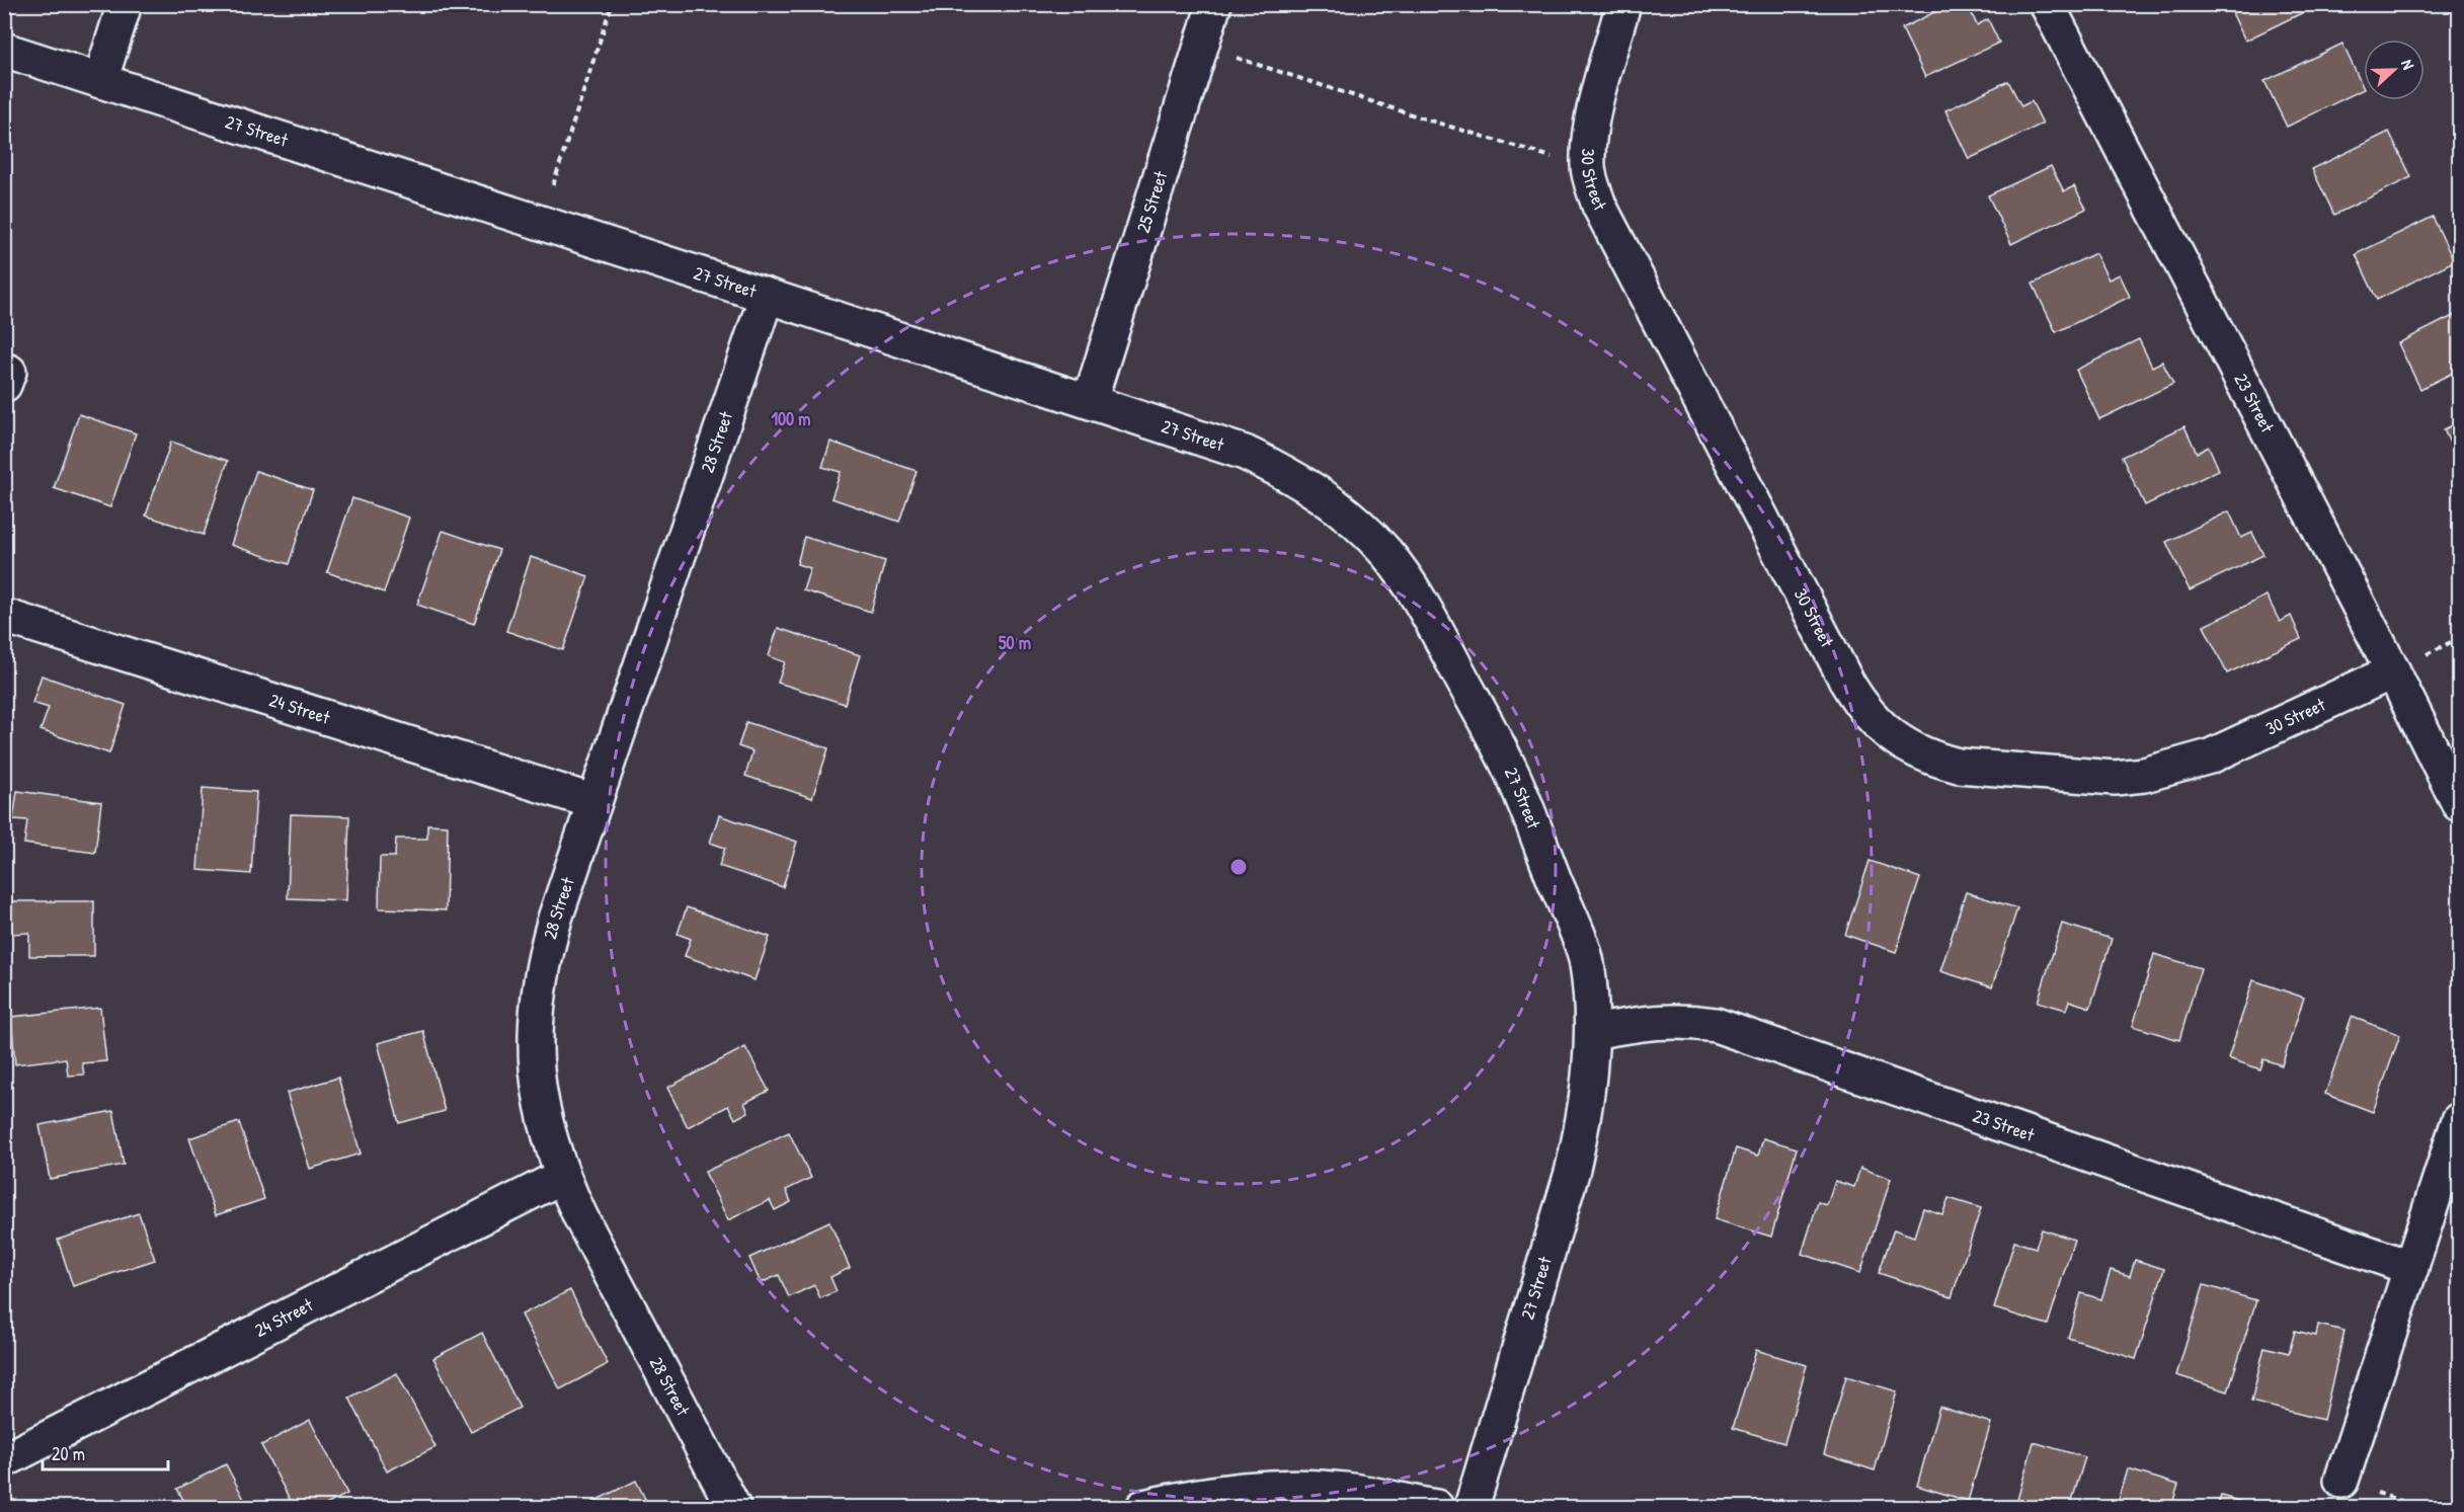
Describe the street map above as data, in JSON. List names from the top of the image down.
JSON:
{
  "streets": {
    "street": [
      "27 Street",
      "30 Street",
      "25 Street",
      "23 Street",
      "28 Street",
      "24 Street"
    ]
  },
  "crossings": [
    ["27 Street", "25 Street"],
    ["27 Street", "23 Street"],
    ["27 Street", "28 Street"],
    ["30 Street", "23 Street"],
    ["28 Street", "24 Street"]
  ],
  "scale_bar": "20 m",
  "north": "right",
  "rings": ["100 m", "50 m"]
}
